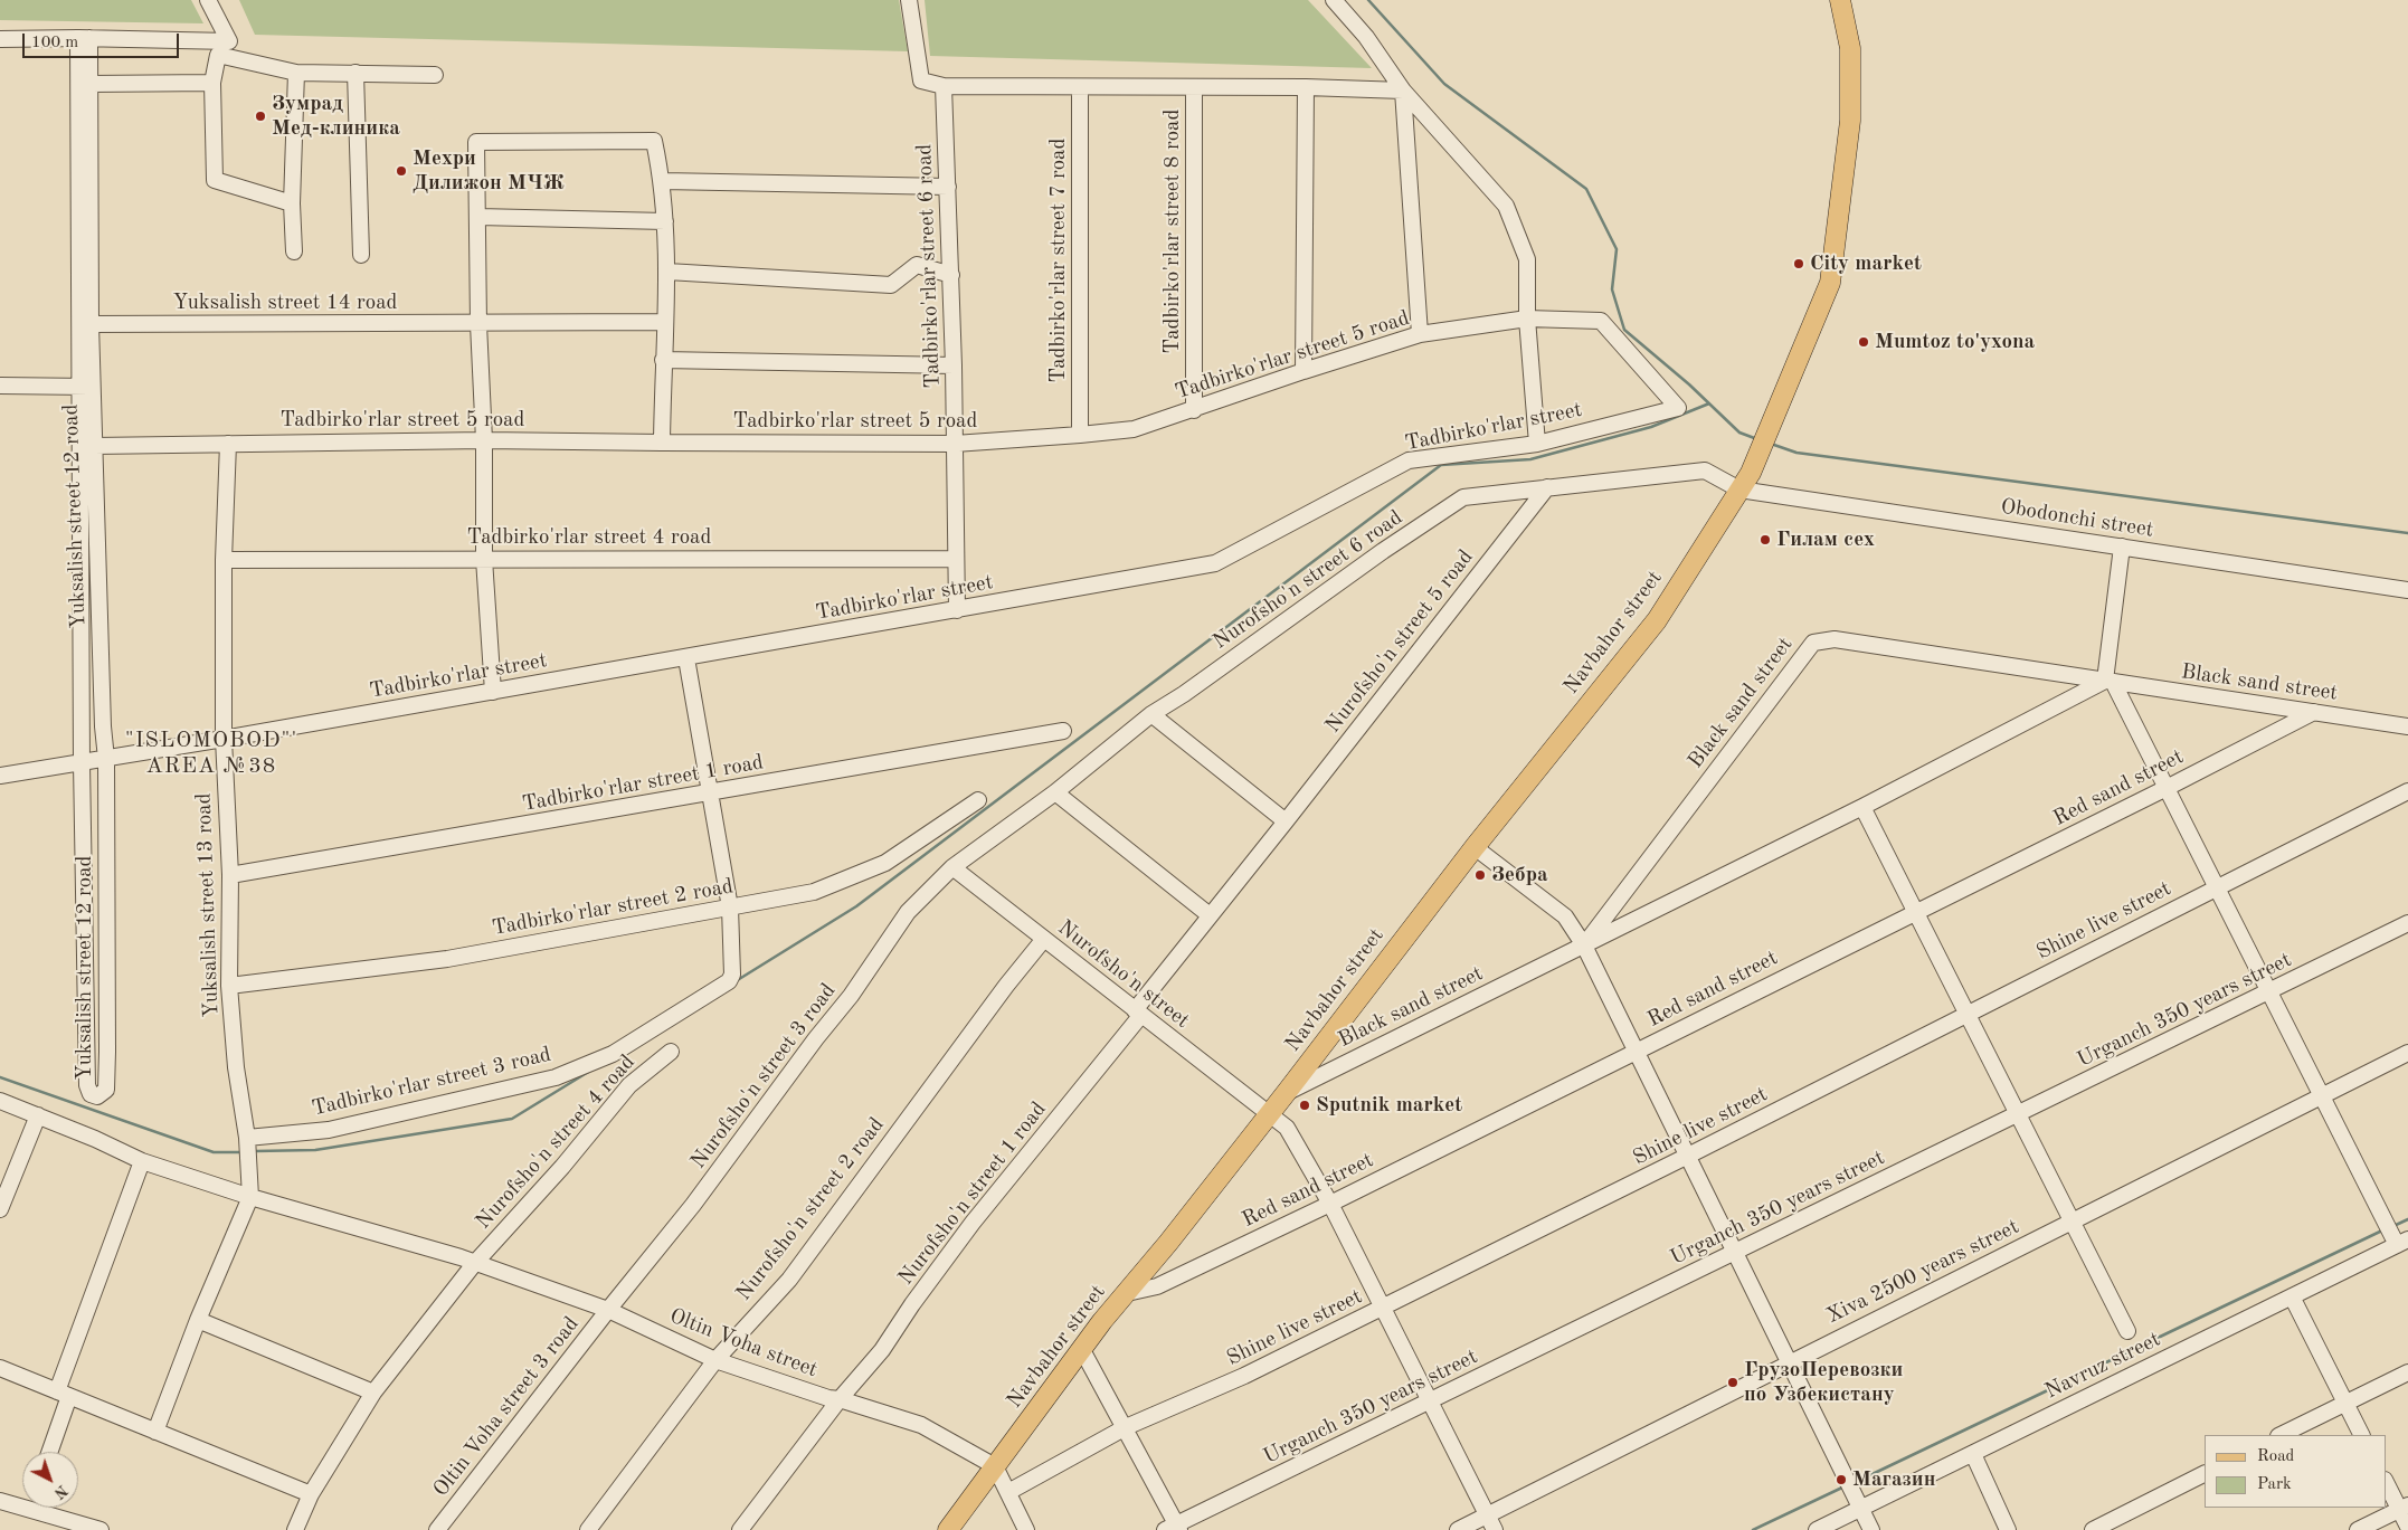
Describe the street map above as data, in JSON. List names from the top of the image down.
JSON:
{
  "streets": {
    "main road": ["Navbahor street"],
    "street": [
      "Tadbirko'rlar street 8 road",
      "Tadbirko'rlar street 7 road",
      "Tadbirko'rlar street 6 road",
      "Yuksalish street 14 road",
      "Tadbirko'rlar street 5 road",
      "Tadbirko'rlar street",
      "Yuksalish street 12 road",
      "Obodonchi street",
      "Tadbirko'rlar street 4 road",
      "Nurofsho'n street 6 road",
      "Nurofsho'n street 5 road",
      "Black sand street",
      "Tadbirko'rlar street 1 road",
      "Red sand street",
      "Yuksalish street 13 road",
      "Tadbirko'rlar street 2 road",
      "Shine live street",
      "Nurofsho'n street",
      "Urganch 350 years street",
      "Nurofsho'n street 3 road",
      "Tadbirko'rlar street 3 road",
      "Nurofsho'n street 4 road",
      "Nurofsho'n street 1 road",
      "Nurofsho'n street 2 road",
      "Xiva 2500 years street",
      "Oltin Voha street",
      "Navruz street",
      "Oltin Voha street 3 road"
    ]
  },
  "crossings": [
    ["Tadbirko'rlar street 8 road", "Tadbirko'rlar street 5 road"],
    ["Tadbirko'rlar street 7 road", "Tadbirko'rlar street 5 road"],
    ["Tadbirko'rlar street 6 road", "Tadbirko'rlar street 5 road"],
    ["Tadbirko'rlar street 6 road", "Tadbirko'rlar street"],
    ["Tadbirko'rlar street 6 road", "Tadbirko'rlar street 4 road"],
    ["Yuksalish street 14 road", "Yuksalish street 12 road"],
    ["Tadbirko'rlar street 5 road", "Tadbirko'rlar street"],
    ["Tadbirko'rlar street 5 road", "Yuksalish street 12 road"],
    ["Tadbirko'rlar street 5 road", "Yuksalish street 13 road"],
    ["Tadbirko'rlar street", "Yuksalish street 12 road"],
    ["Tadbirko'rlar street", "Yuksalish street 13 road"],
    ["Obodonchi street", "Nurofsho'n street 6 road"],
    ["Obodonchi street", "Navbahor street"],
    ["Tadbirko'rlar street 4 road", "Yuksalish street 13 road"],
    ["Nurofsho'n street 6 road", "Navbahor street"],
    ["Nurofsho'n street 6 road", "Nurofsho'n street 5 road"],
    ["Nurofsho'n street 6 road", "Nurofsho'n street"],
    ["Nurofsho'n street 6 road", "Nurofsho'n street 3 road"],
    ["Navbahor street", "Black sand street"],
    ["Navbahor street", "Red sand street"],
    ["Navbahor street", "Nurofsho'n street"],
    ["Navbahor street", "Oltin Voha street"],
    ["Nurofsho'n street 5 road", "Nurofsho'n street"],
    ["Nurofsho'n street 5 road", "Nurofsho'n street 1 road"],
    ["Black sand street", "Red sand street"],
    ["Tadbirko'rlar street 1 road", "Yuksalish street 13 road"],
    ["Red sand street", "Nurofsho'n street"],
    ["Yuksalish street 13 road", "Tadbirko'rlar street 2 road"],
    ["Yuksalish street 13 road", "Tadbirko'rlar street 3 road"],
    ["Yuksalish street 13 road", "Oltin Voha street"],
    ["Tadbirko'rlar street 2 road", "Tadbirko'rlar street 3 road"],
    ["Shine live street", "Nurofsho'n street"],
    ["Nurofsho'n street", "Urganch 350 years street"],
    ["Nurofsho'n street", "Nurofsho'n street 3 road"],
    ["Nurofsho'n street", "Nurofsho'n street 1 road"],
    ["Nurofsho'n street", "Nurofsho'n street 2 road"],
    ["Nurofsho'n street", "Xiva 2500 years street"],
    ["Nurofsho'n street 3 road", "Oltin Voha street"],
    ["Nurofsho'n street 3 road", "Oltin Voha street 3 road"],
    ["Nurofsho'n street 4 road", "Oltin Voha street"],
    ["Nurofsho'n street 1 road", "Oltin Voha street"],
    ["Nurofsho'n street 2 road", "Oltin Voha street"],
    ["Oltin Voha street", "Oltin Voha street 3 road"]
  ],
  "districts": ["\"ISLOMOBOD\"' AREA №38"],
  "places": [
    "Зумрад Мед-клиника",
    "Мехри Дилижон МЧЖ",
    "City market",
    "Mumtoz to'yxona",
    "Гилам сех",
    "Зебра",
    "Sputnik market",
    "ГрузоПеревозки по Узбекистану",
    "Магазин"
  ],
  "legend": ["Road", "Park"],
  "scale_bar": "100 m",
  "north": "bottom right"
}
